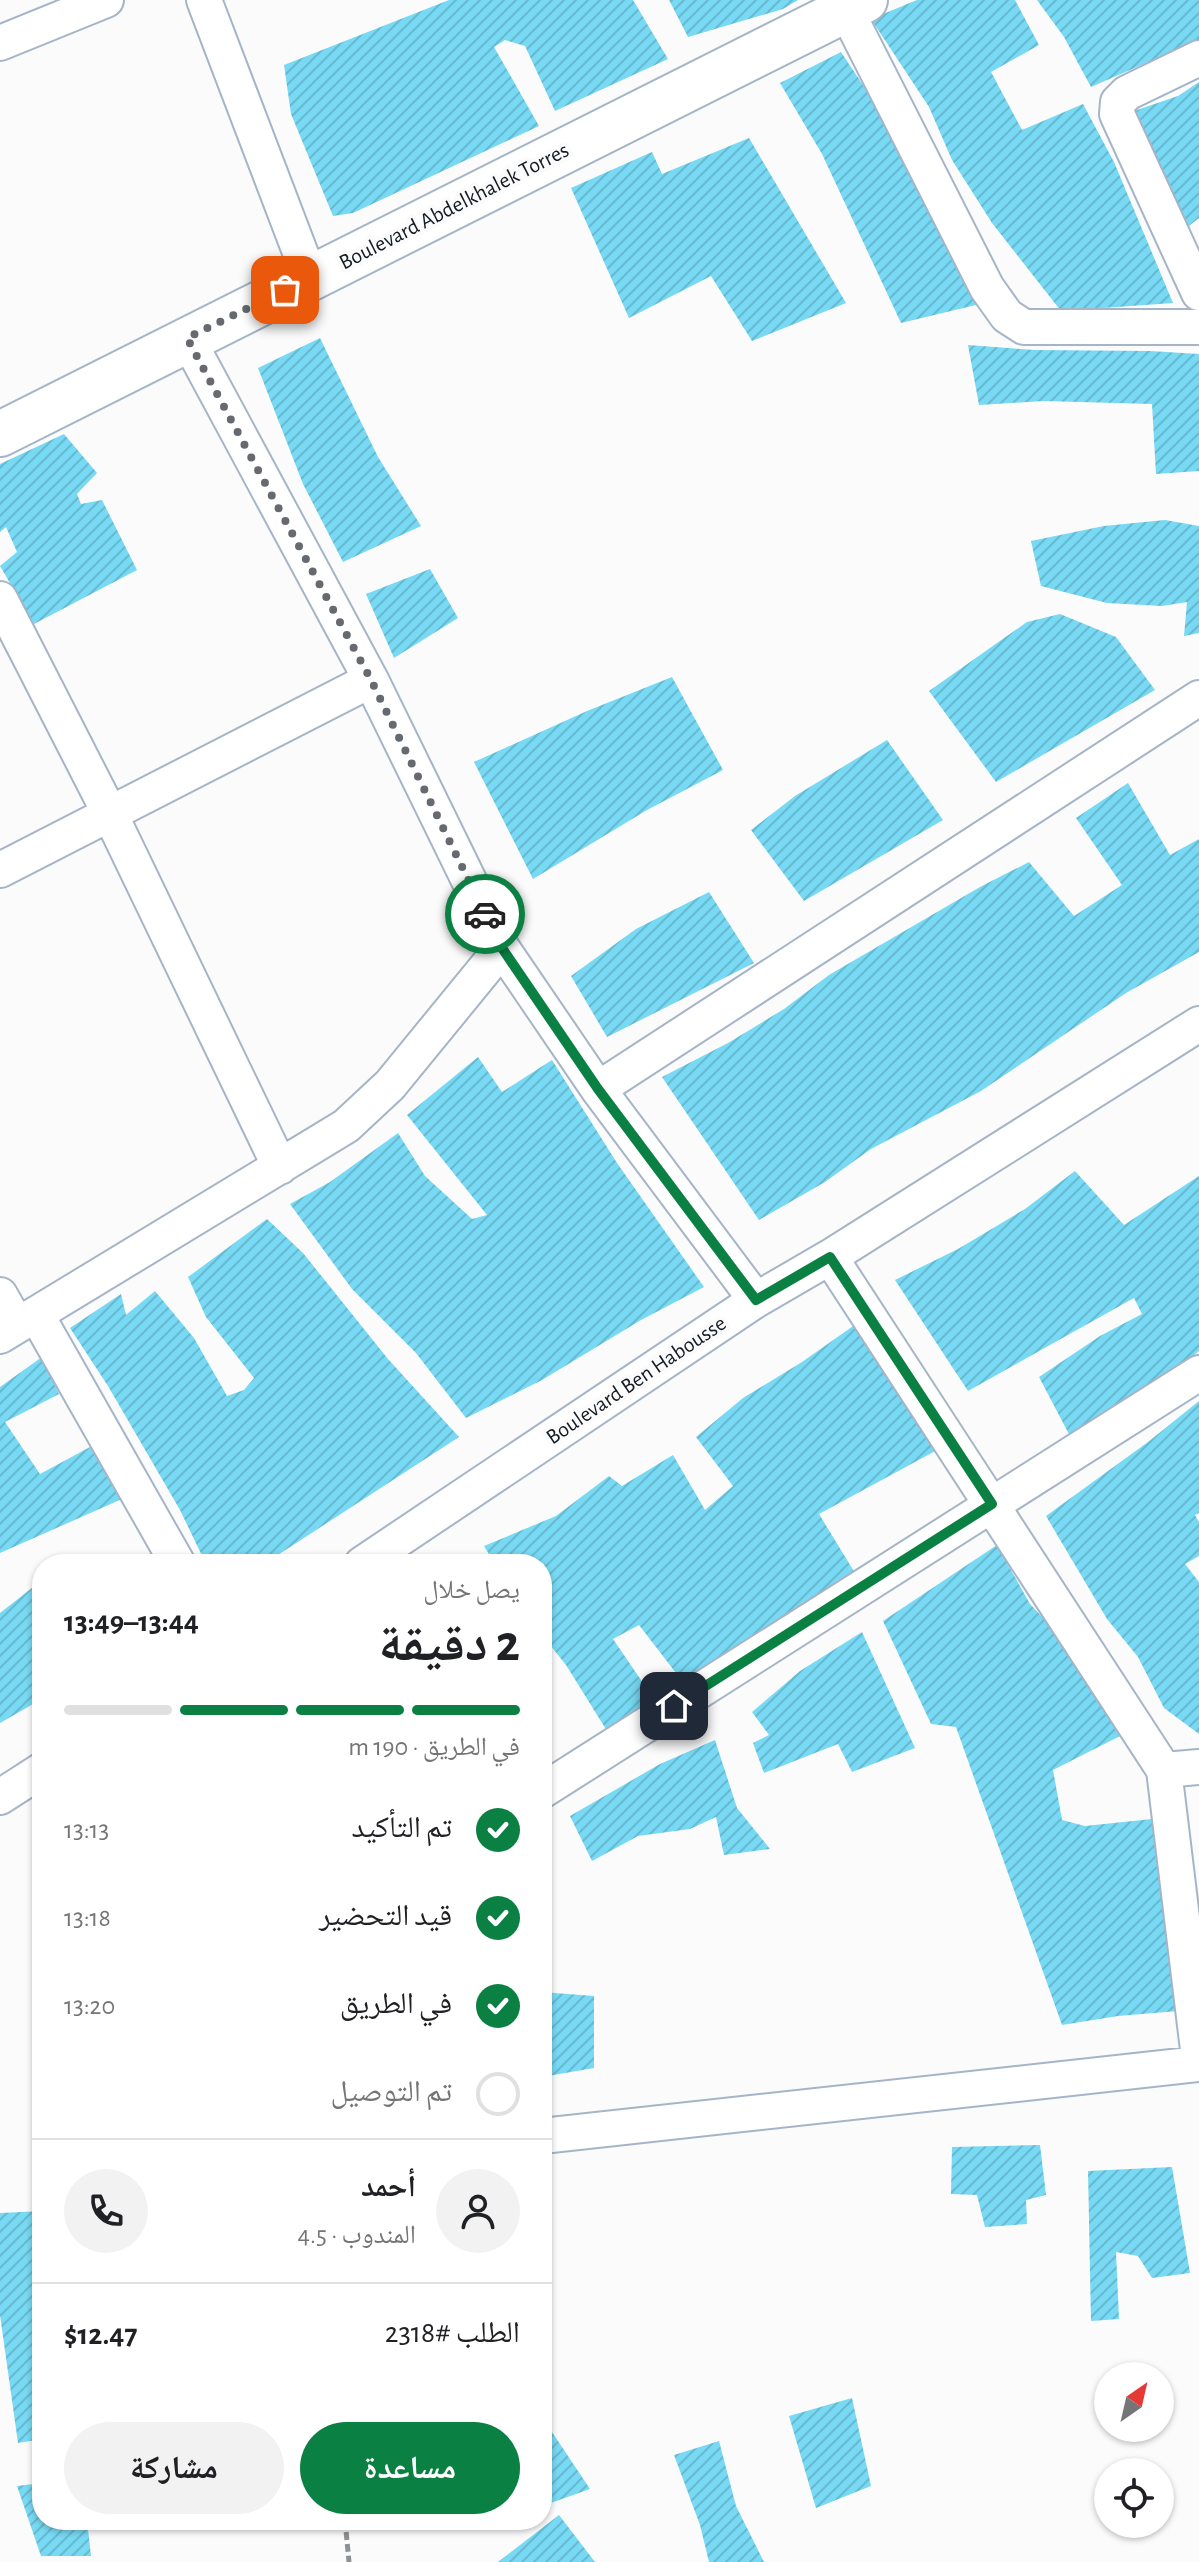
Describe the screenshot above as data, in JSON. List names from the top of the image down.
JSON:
{
  "streets": {
    "main road": ["Boulevard Abdelkhalek Torres"],
    "street": ["Boulevard Ben Habousse"]
  },
  "north": "top right",
  "page": {
    "heading": ["2 دقيقة", "يصل خلال", "13:44–13:49"],
    "panel": [
      "أحمد",
      "المندوب · 4.5",
      "الطلب #2318",
      "$12.47"
    ],
    "bar": "في الطريق · 190 m",
    "list": [
      ["تم التأكيد", "13:13"],
      ["قيد التحضير", "13:18"],
      ["في الطريق", "13:20"],
      "تم التوصيل"
    ],
    "buttons": ["مساعدة", "مشاركة"]
  }
}
